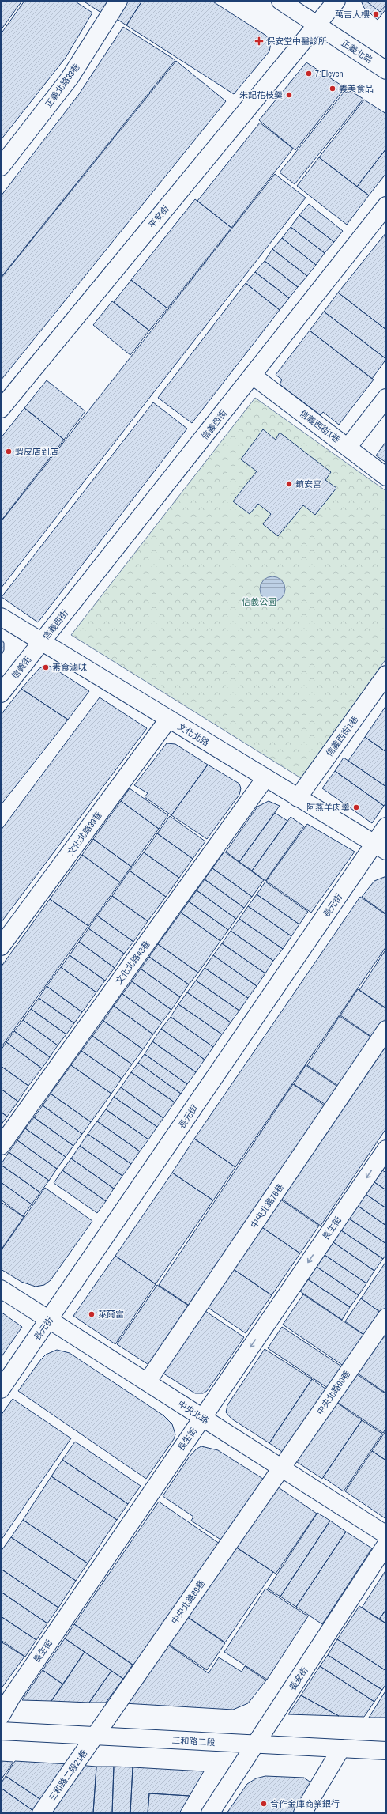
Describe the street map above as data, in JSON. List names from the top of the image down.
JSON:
{
  "streets": {
    "street": [
      "正義北路",
      "正義北路33巷",
      "平安街",
      "信義西街",
      "信義西街1巷",
      "信義街",
      "文化北路",
      "文化北路39巷",
      "長元街",
      "文化北路43巷",
      "中央北路76巷",
      "長生街",
      "中央北路90巷",
      "中央北路",
      "中央北路89巷",
      "長安街",
      "三和路二段",
      "三和路二段21巷"
    ]
  },
  "crossings": [
    ["正義北路", "平安街"],
    ["信義西街", "信義西街1巷"],
    ["信義西街", "信義街"],
    ["信義西街", "文化北路"],
    ["信義西街1巷", "文化北路"],
    ["信義街", "文化北路"],
    ["文化北路", "文化北路39巷"],
    ["文化北路", "長元街"],
    ["文化北路", "文化北路43巷"],
    ["長元街", "中央北路"],
    ["中央北路76巷", "中央北路"],
    ["長生街", "中央北路"],
    ["中央北路90巷", "中央北路"],
    ["中央北路90巷", "中央北路89巷"],
    ["中央北路", "中央北路89巷"],
    ["中央北路89巷", "三和路二段"],
    ["中央北路89巷", "三和路二段21巷"],
    ["長安街", "三和路二段"],
    ["三和路二段", "三和路二段21巷"]
  ],
  "one_way": ["長生街"],
  "parks": ["信義公園"],
  "places": {
    "other": [
      "萬吉大樓",
      "7-Eleven",
      "義美食品",
      "朱記花枝羹",
      "蝦皮店到店",
      "鎮安宮",
      "素食滷味",
      "阿燕羊肉羹",
      "萊爾富",
      "合作金庫商業銀行"
    ],
    "health": ["保安堂中醫診所"]
  }
}
